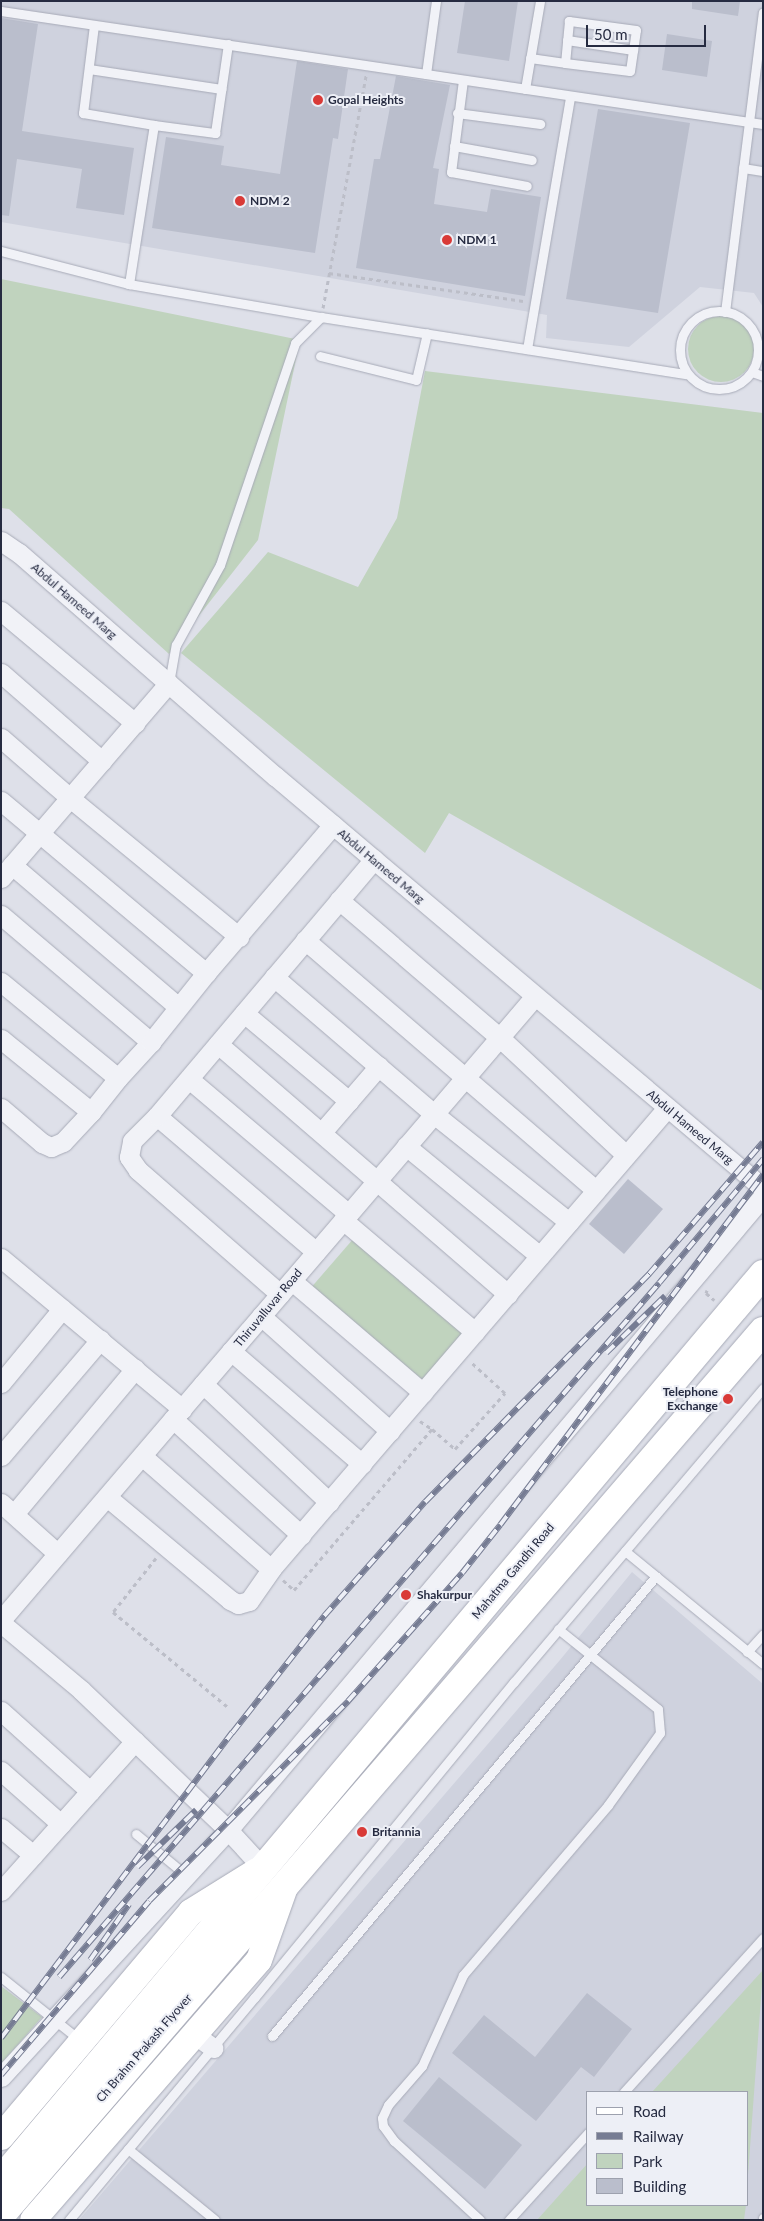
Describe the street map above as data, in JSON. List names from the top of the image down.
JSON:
{
  "streets": {
    "main road": ["Mahatma Gandhi Road", "Ch Brahm Prakash Flyover"],
    "street": ["Abdul Hameed Marg", "Thiruvalluvar Road"]
  },
  "crossings": [
    ["Abdul Hameed Marg", "Thiruvalluvar Road"],
    ["Mahatma Gandhi Road", "Ch Brahm Prakash Flyover"]
  ],
  "places": [
    "Gopal Heights",
    "NDM 2",
    "NDM 1",
    "Telephone Exchange",
    "Shakurpur",
    "Britannia"
  ],
  "legend": [
    "Road",
    "Railway",
    "Park",
    "Building"
  ],
  "scale_bar": "50 m"
}
